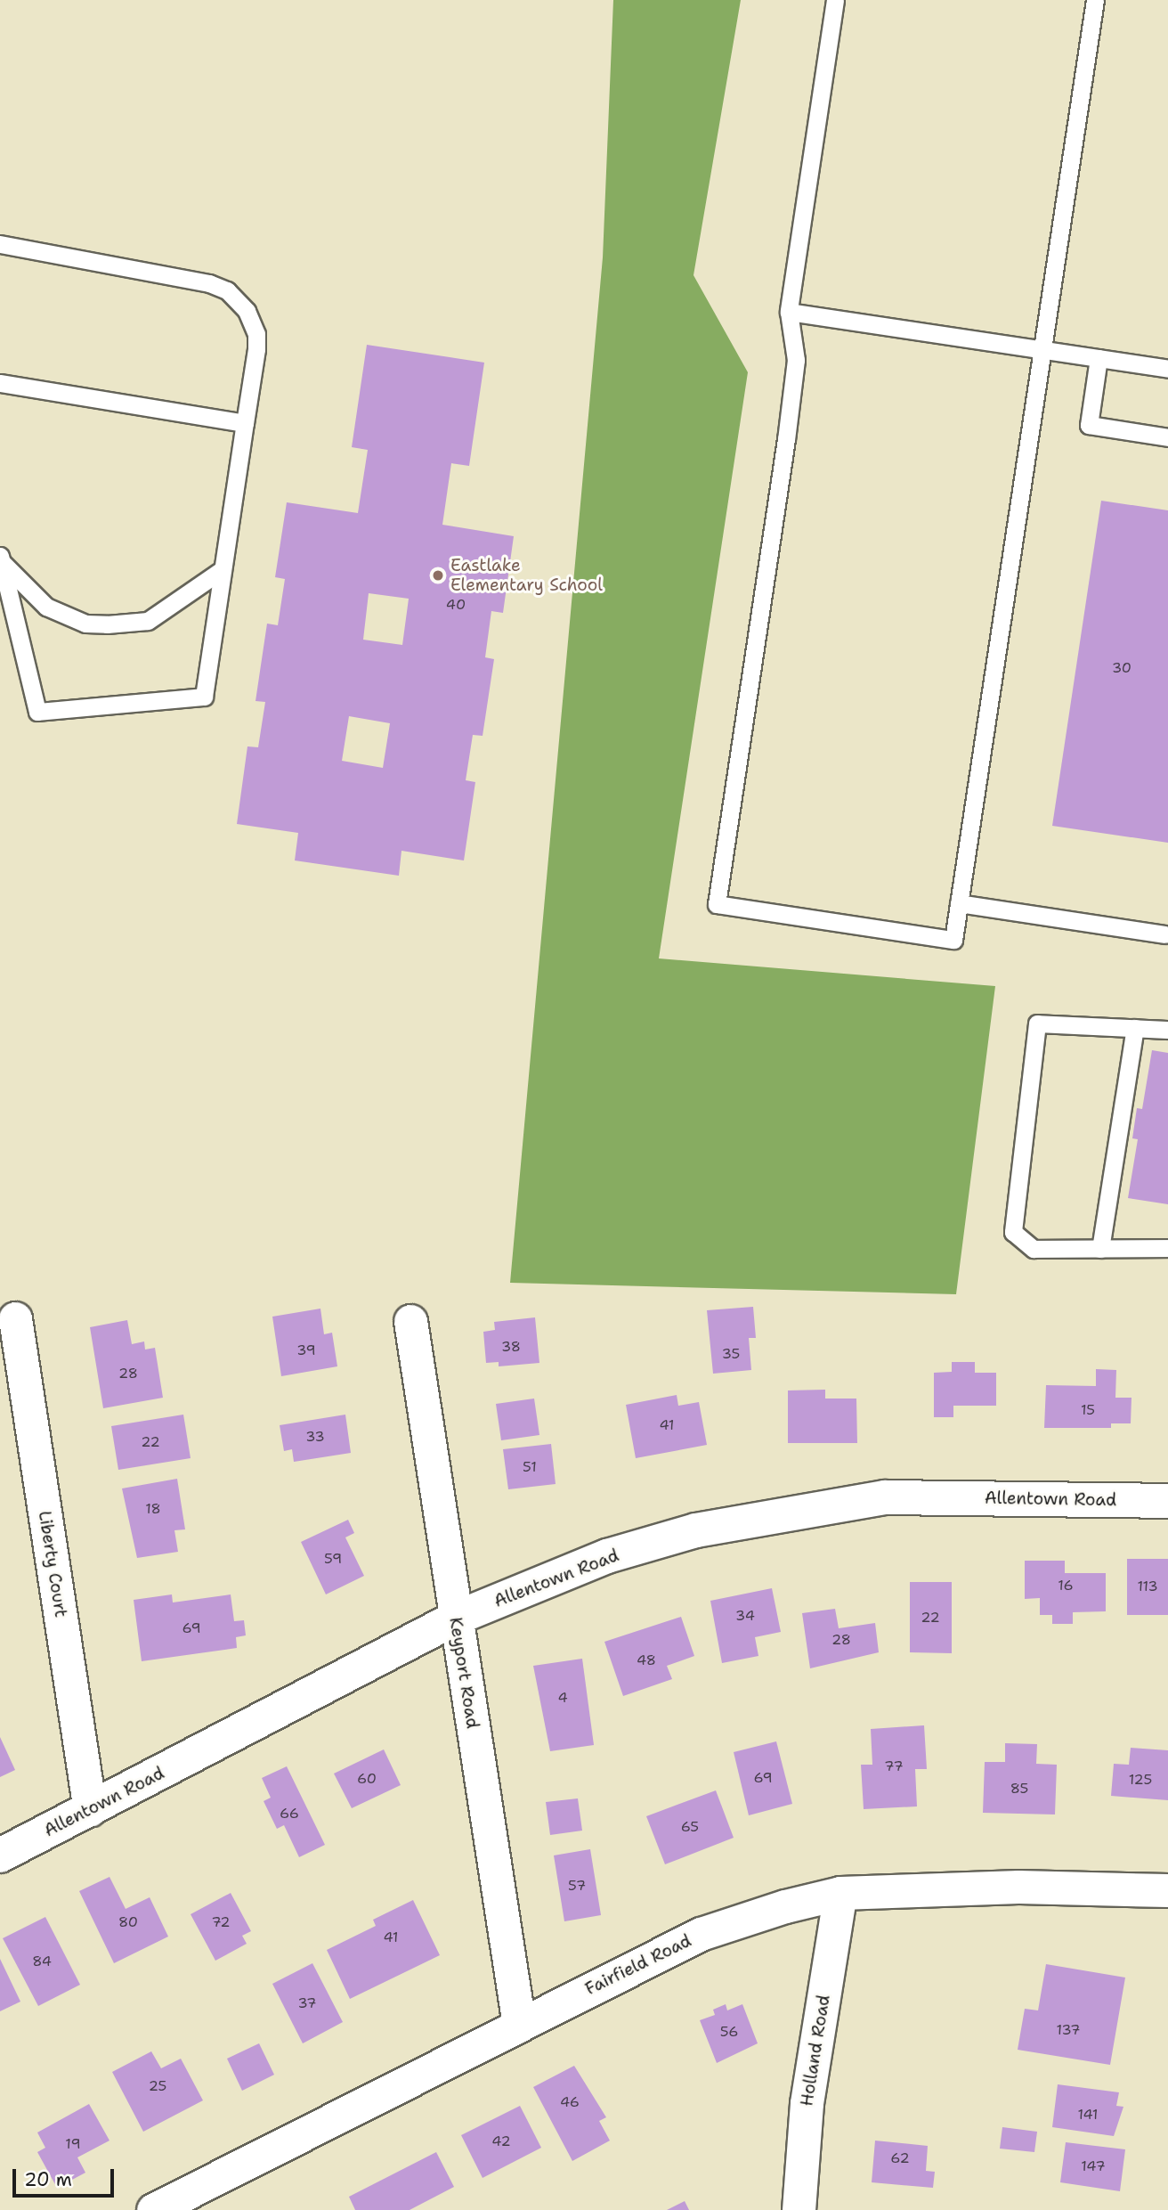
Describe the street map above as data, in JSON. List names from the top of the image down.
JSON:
{
  "streets": {
    "street": [
      "Allentown Road",
      "Liberty Court",
      "Keyport Road",
      "Fairfield Road",
      "Holland Road"
    ]
  },
  "crossings": [
    ["Allentown Road", "Liberty Court"],
    ["Allentown Road", "Keyport Road"],
    ["Keyport Road", "Fairfield Road"],
    ["Fairfield Road", "Holland Road"]
  ],
  "places": ["Eastlake Elementary School"],
  "house_numbers": [
    "40",
    "30",
    "38",
    "39",
    "35",
    "28",
    "15",
    "41",
    "33",
    "22",
    "51",
    "18",
    "59",
    "16",
    "113",
    "34",
    "22",
    "69",
    "28",
    "48",
    "4",
    "77",
    "69",
    "60",
    "125",
    "85",
    "66",
    "65",
    "57",
    "80",
    "72",
    "41",
    "84",
    "37",
    "137",
    "56",
    "25",
    "46",
    "141",
    "42",
    "19",
    "62",
    "147"
  ],
  "scale_bar": "20 m"
}
